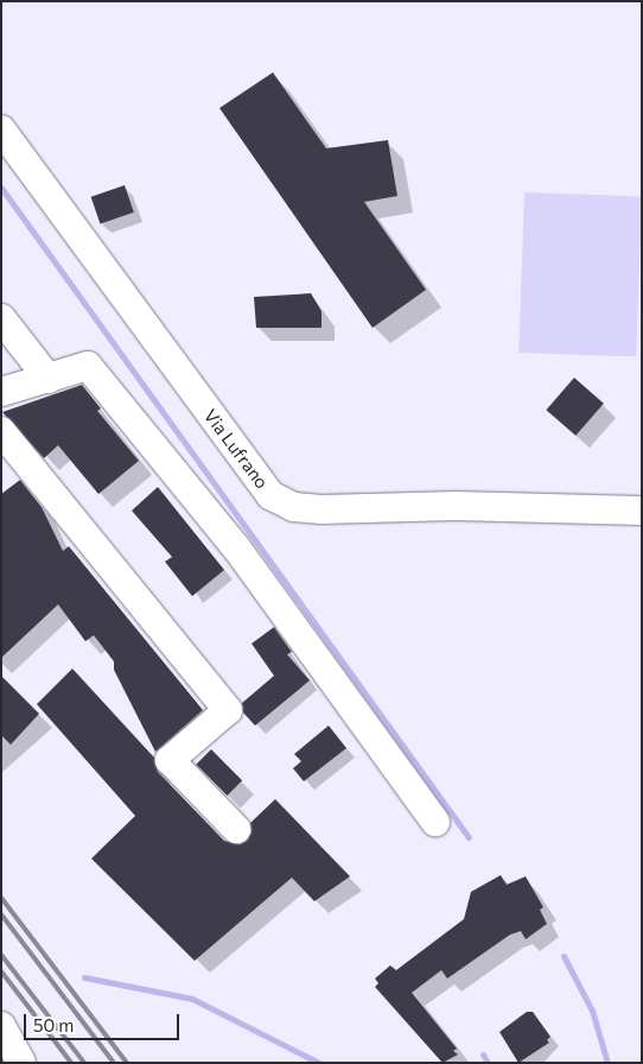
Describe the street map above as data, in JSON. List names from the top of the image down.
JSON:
{
  "streets": {
    "street": ["Via Lufrano"]
  },
  "scale_bar": "50 m"
}
